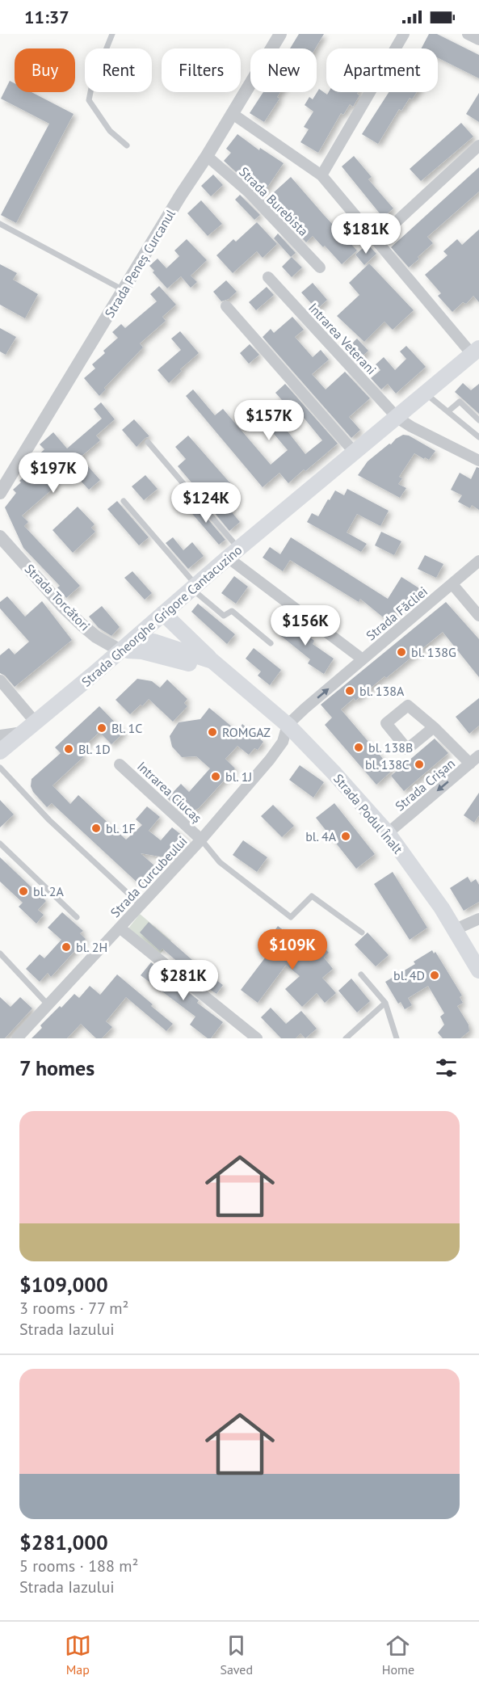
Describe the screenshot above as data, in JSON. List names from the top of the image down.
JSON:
{
  "streets": {
    "main road": ["Strada Gheorghe Grigore Cantacuzino", "Strada Podul Înalt"],
    "street": [
      "Strada Burebista",
      "Strada Peneș Curcanul",
      "Intrarea Veterani",
      "Strada Torcători",
      "Strada Făcliei",
      "Strada Crișan",
      "Intrarea Ciucaș",
      "Strada Curcubeului"
    ]
  },
  "crossings": [
    ["Strada Burebista", "Strada Peneș Curcanul"],
    ["Intrarea Veterani", "Strada Gheorghe Grigore Cantacuzino"],
    ["Strada Torcători", "Strada Gheorghe Grigore Cantacuzino"],
    ["Strada Torcători", "Strada Podul Înalt"],
    ["Strada Făcliei", "Strada Podul Înalt"],
    ["Strada Făcliei", "Strada Curcubeului"],
    ["Strada Gheorghe Grigore Cantacuzino", "Strada Podul Înalt"],
    ["Strada Crișan", "Strada Podul Înalt"],
    ["Intrarea Ciucaș", "Strada Curcubeului"],
    ["Strada Podul Înalt", "Strada Curcubeului"]
  ],
  "one_way": ["Strada Făcliei", "Strada Crișan"],
  "places": [
    "bl. 138G",
    "bl. 138A",
    "Bl. 1C",
    "ROMGAZ",
    "bl. 138B",
    "Bl. 1D",
    "bl. 138C",
    "bl. 1J",
    "bl. 1F",
    "bl. 4A",
    "bl. 2A",
    "bl. 2H",
    "bl. 4D"
  ],
  "page": {
    "status": "11:37",
    "chip": [
      "Buy",
      "Rent",
      "Filters",
      "New",
      "Apartment"
    ],
    "price": [
      "$181K",
      "$157K",
      "$197K",
      "$124K",
      "$156K",
      "$109K",
      "$281K"
    ],
    "heading": "7 homes",
    "list": [
      {
        "name": "$109,000",
        "note": "3 rooms · 77 m² · Strada Iazului"
      },
      {
        "name": "$281,000",
        "note": "5 rooms · 188 m² · Strada Iazului"
      }
    ],
    "tabs": ["Map", "Saved", "Home"]
  }
}
